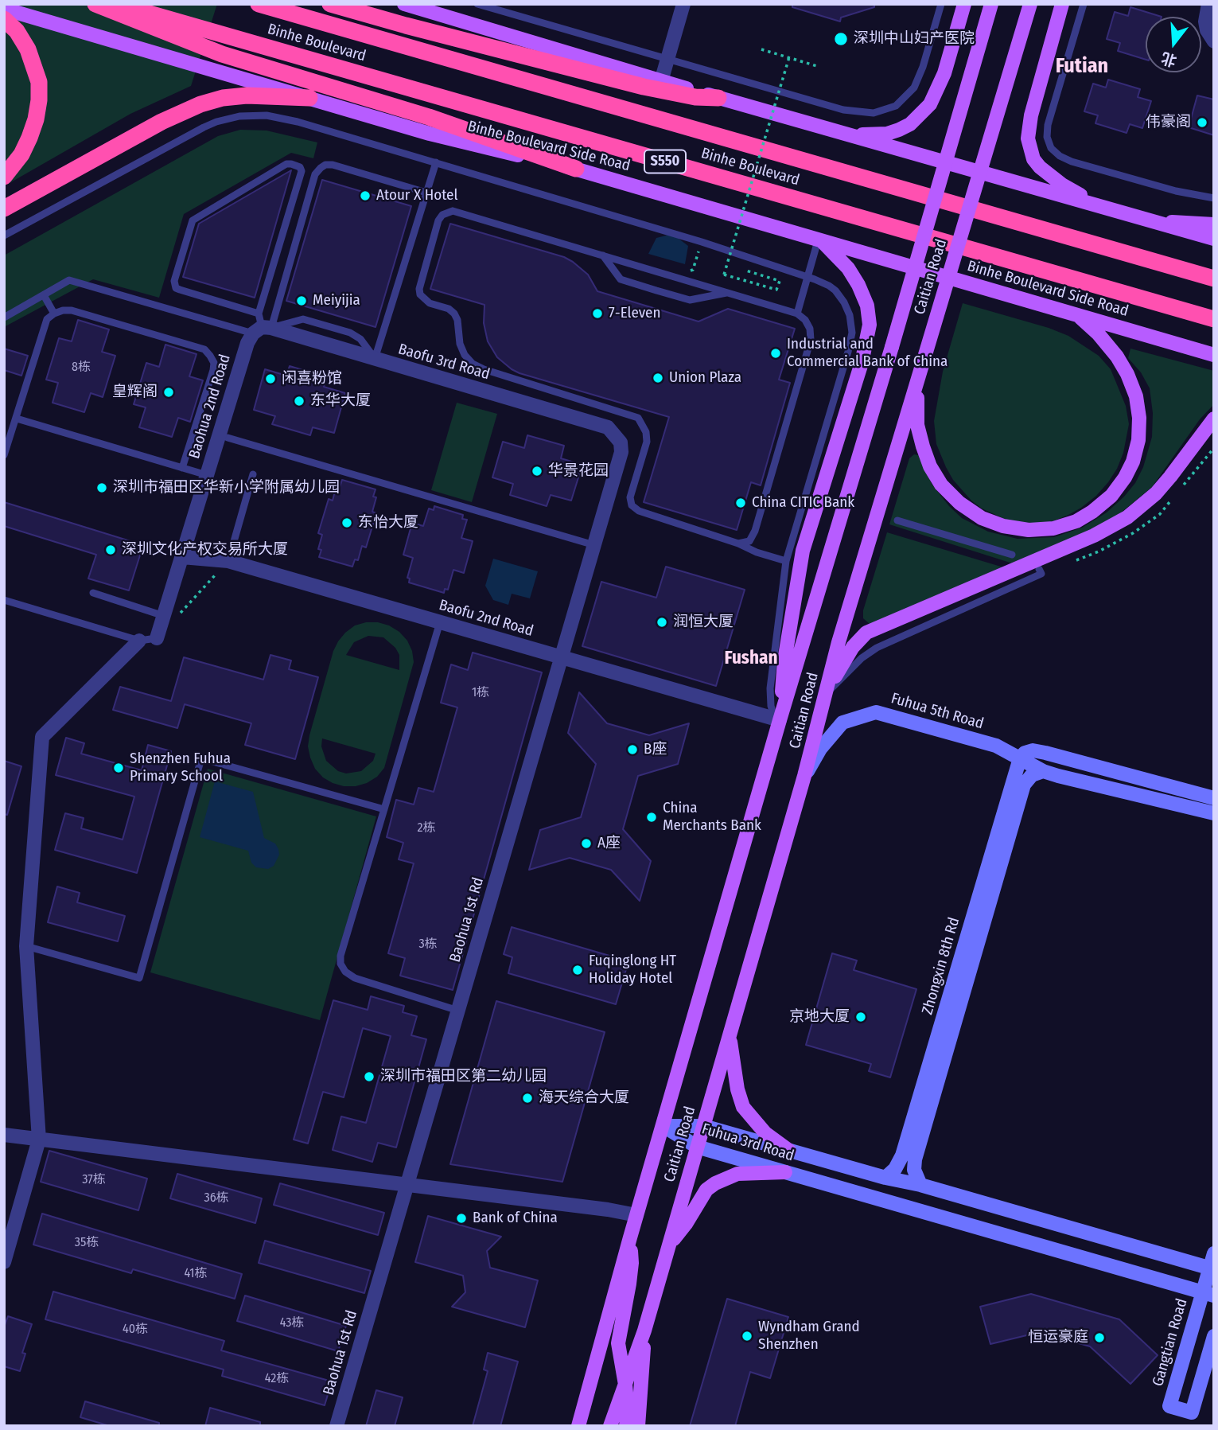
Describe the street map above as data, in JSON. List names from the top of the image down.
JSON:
{
  "streets": {
    "highway": ["Binhe Boulevard", "S550"],
    "main road": ["Binhe Boulevard Side Road", "Caitian Road"],
    "street": [
      "Baofu 3rd Road",
      "Baohua 2nd Road",
      "Baofu 2nd Road",
      "Fuhua 5th Road",
      "Baohua 1st Rd",
      "Zhongxin 8th Rd",
      "Fuhua 3rd Road",
      "Gangtian Road"
    ]
  },
  "crossings": [
    ["Caitian Road", "Baofu 2nd Road"],
    ["Caitian Road", "Fuhua 5th Road"],
    ["Caitian Road", "Fuhua 3rd Road"],
    ["Baofu 3rd Road", "Baohua 2nd Road"],
    ["Baofu 3rd Road", "Baohua 1st Rd"],
    ["Baohua 2nd Road", "Baofu 2nd Road"],
    ["Baofu 2nd Road", "Baohua 1st Rd"],
    ["Fuhua 5th Road", "Zhongxin 8th Rd"],
    ["Zhongxin 8th Rd", "Fuhua 3rd Road"],
    ["Fuhua 3rd Road", "Gangtian Road"]
  ],
  "districts": ["Futian", "Fushan"],
  "places": [
    "深圳中山妇产医院",
    "伟豪阁",
    "Atour X Hotel",
    "Meiyijia",
    "7-Eleven",
    "Industrial and Commercial Bank of China",
    "Union Plaza",
    "闲喜粉馆",
    "皇辉阁",
    "东华大厦",
    "华景花园",
    "深圳市福田区华新小学附属幼儿园",
    "China CITIC Bank",
    "东怡大厦",
    "深圳文化产权交易所大厦",
    "润恒大厦",
    "B座",
    "Shenzhen Fuhua Primary School",
    "China Merchants Bank",
    "A座",
    "Fuqinglong HT Holiday Hotel",
    "京地大厦",
    "深圳市福田区第二幼儿园",
    "海天综合大厦",
    "Bank of China",
    "Wyndham Grand Shenzhen",
    "恒运豪庭"
  ],
  "house_numbers": [
    "8栋",
    "1栋",
    "2栋",
    "3栋",
    "37栋",
    "36栋",
    "35栋",
    "41栋",
    "43栋",
    "40栋",
    "42栋"
  ],
  "north": "bottom"
}
